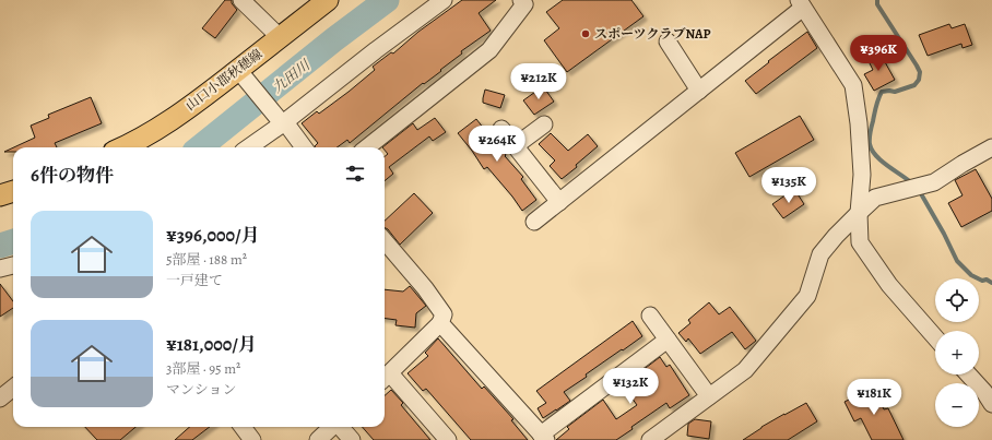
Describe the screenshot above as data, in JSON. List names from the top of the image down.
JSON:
{
  "streets": {
    "main road": ["山口小郡秋穂線"]
  },
  "water": ["九田川"],
  "places": ["スポーツクラブNAP"],
  "page": {
    "price": [
      "¥396K",
      "¥212K",
      "¥264K",
      "¥135K",
      "¥132K",
      "¥181K"
    ],
    "heading": "6件の物件",
    "list": [
      {
        "name": "¥396,000/月",
        "note": "5部屋 · 188 m² · 一戸建て"
      },
      {
        "name": "¥181,000/月",
        "note": "3部屋 · 95 m² · マンション"
      }
    ],
    "map_buttons": ["+", "−"]
  }
}
